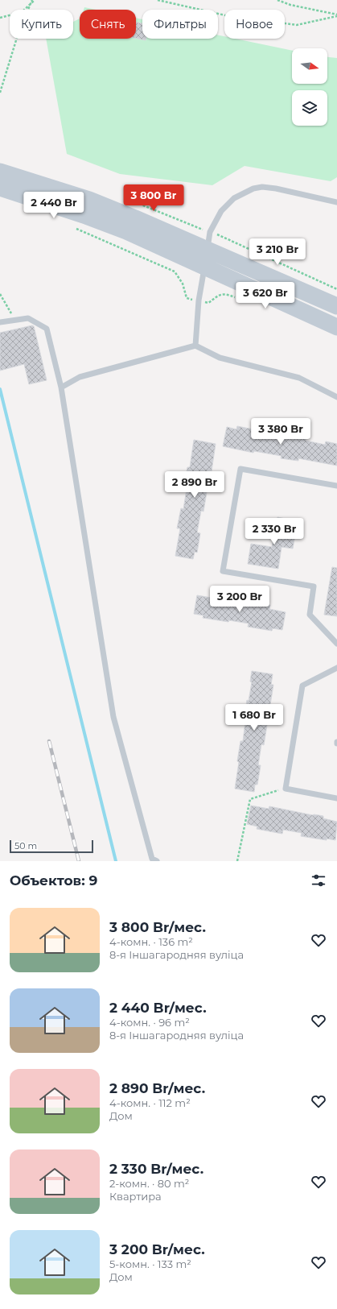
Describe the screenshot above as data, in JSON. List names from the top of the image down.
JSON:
{
  "scale_bar": "50 m",
  "north": "right",
  "page": {
    "chip": [
      "Купить",
      "Снять",
      "Фильтры",
      "Новое"
    ],
    "price": [
      "3 800 Br",
      "2 440 Br",
      "3 210 Br",
      "3 620 Br",
      "3 380 Br",
      "2 890 Br",
      "2 330 Br",
      "3 200 Br",
      "1 680 Br"
    ],
    "scale": "50 m",
    "heading": "Объектов: 9",
    "list": [
      {
        "name": "3 800 Br/мес.",
        "note": "4-комн. · 136 m² · 8-я Іншагародняя вуліца"
      },
      {
        "name": "2 440 Br/мес.",
        "note": "4-комн. · 96 m² · 8-я Іншагародняя вуліца"
      },
      {
        "name": "2 890 Br/мес.",
        "note": "4-комн. · 112 m² · Дом"
      },
      {
        "name": "2 330 Br/мес.",
        "note": "2-комн. · 80 m² · Квартира"
      },
      {
        "name": "3 200 Br/мес.",
        "note": "5-комн. · 133 m² · Дом"
      }
    ]
  }
}
